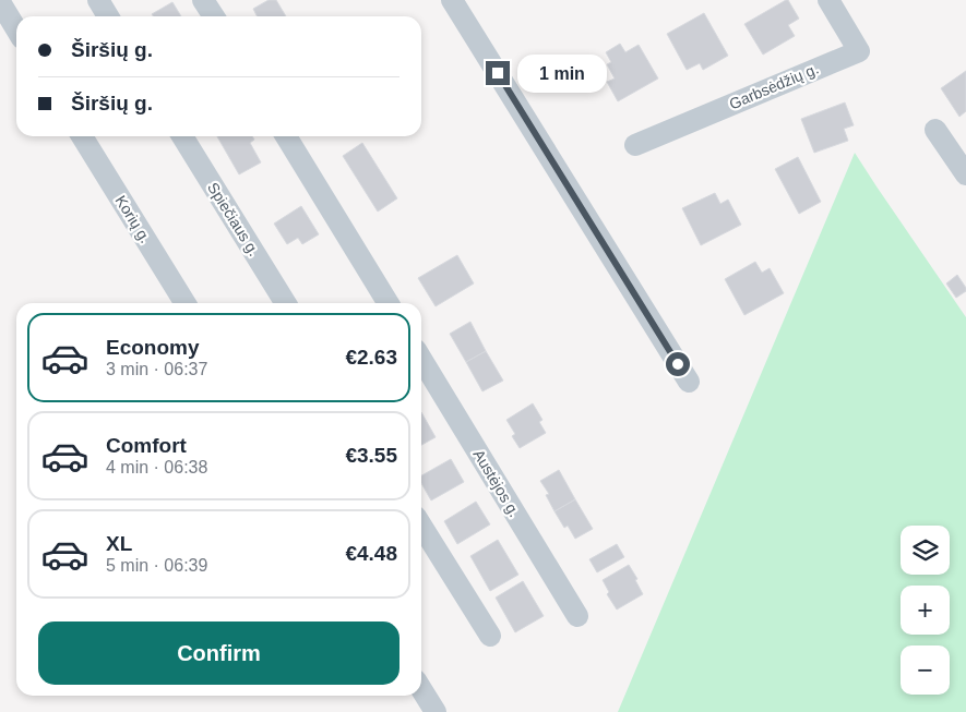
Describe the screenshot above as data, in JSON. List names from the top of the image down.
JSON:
{
  "streets": {
    "street": [
      "Garbsėdžių g.",
      "Korių g.",
      "Spiečiaus g.",
      "Austėjos g."
    ]
  },
  "page": {
    "banner": ["Širšių g.", "Širšių g."],
    "bubble": "1 min",
    "list": [
      {
        "name": "Economy",
        "note": "3 min · 06:37",
        "value": "€2.63"
      },
      {
        "name": "Comfort",
        "note": "4 min · 06:38",
        "value": "€3.55"
      },
      {
        "name": "XL",
        "note": "5 min · 06:39",
        "value": "€4.48"
      }
    ],
    "map_buttons": ["+", "−"],
    "buttons": "Confirm"
  }
}
